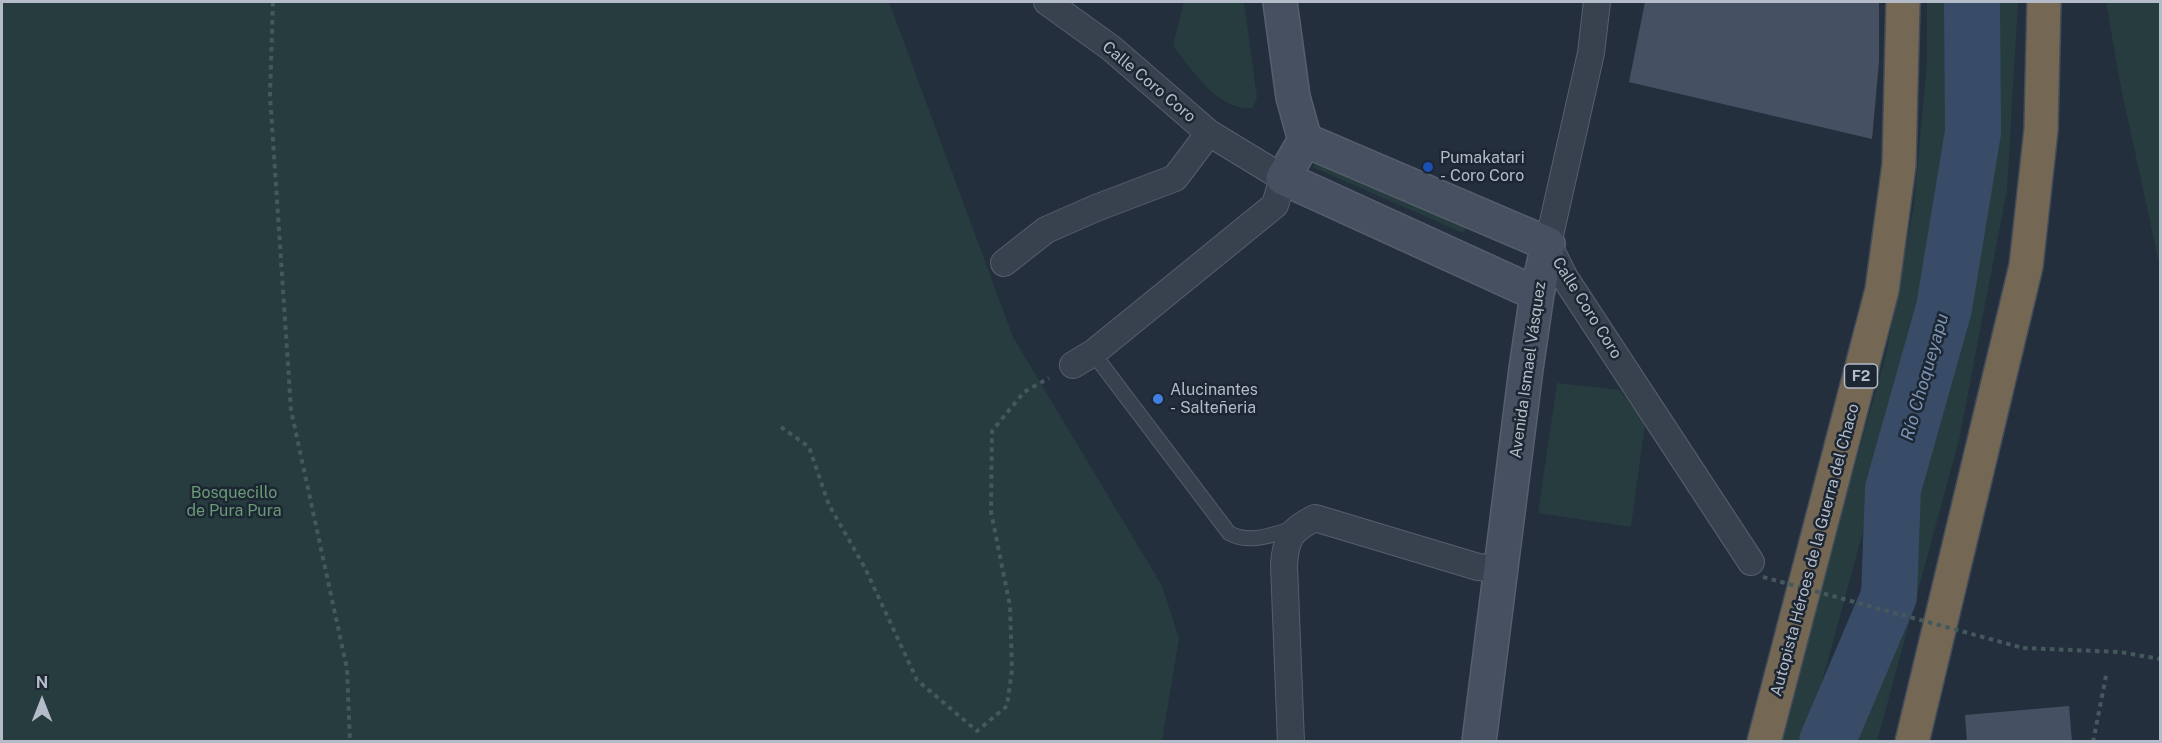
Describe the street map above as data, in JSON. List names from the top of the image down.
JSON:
{
  "streets": {
    "highway": ["F2", "Autopista Héroes de la Guerra del Chaco"],
    "main road": ["Calle Coro Coro", "Avenida Ismael Vásquez"]
  },
  "crossings": [
    ["Calle Coro Coro", "Avenida Ismael Vásquez"]
  ],
  "water": ["Río Choqueyapu"],
  "parks": ["Bosquecillo de Pura Pura"],
  "places": ["Pumakatari - Coro Coro", "Alucinantes - Salteñeria"],
  "north": "top"
}
